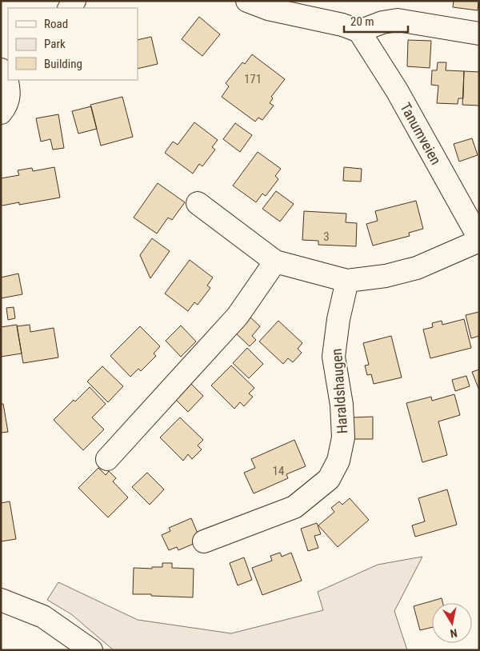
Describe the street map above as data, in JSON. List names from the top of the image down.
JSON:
{
  "streets": {
    "street": ["Tanumveien", "Haraldshaugen"]
  },
  "house_numbers": ["171", "3", "14"],
  "legend": ["Road", "Park", "Building"],
  "scale_bar": "20 m",
  "north": "bottom"
}
